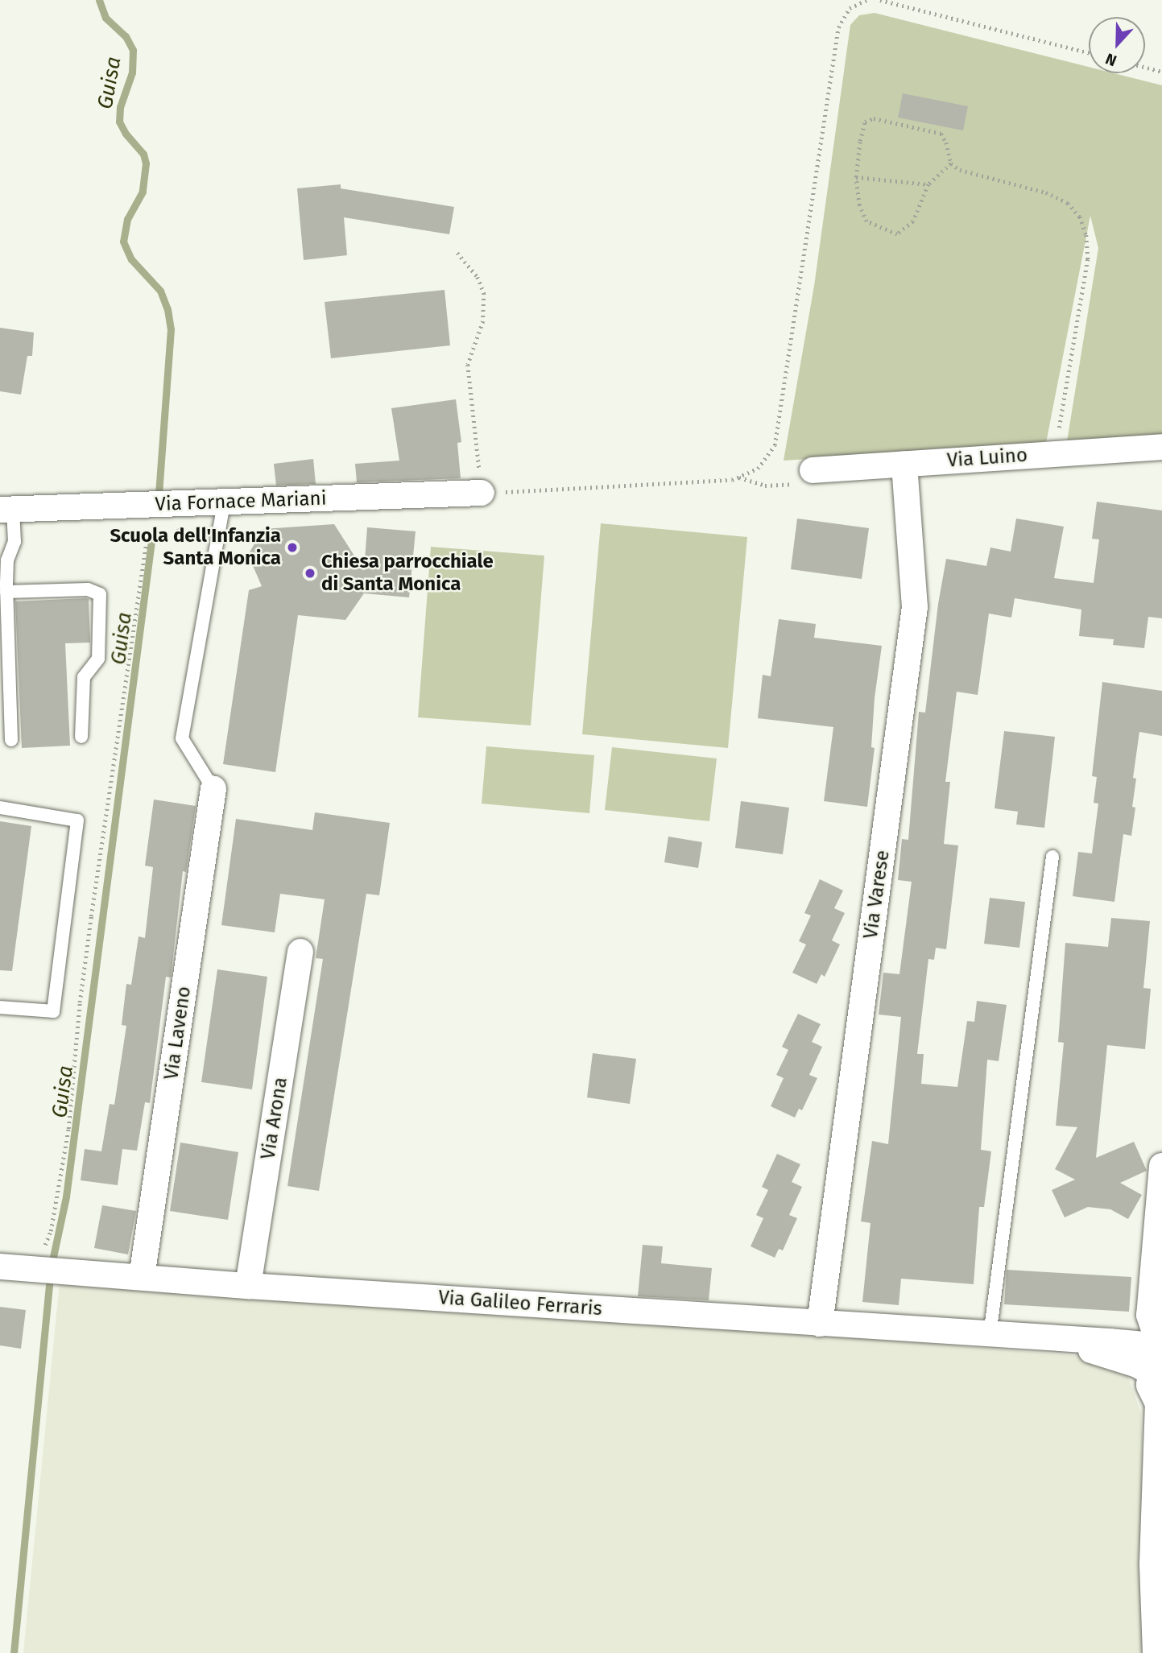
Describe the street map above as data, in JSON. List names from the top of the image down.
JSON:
{
  "streets": {
    "street": [
      "Via Luino",
      "Via Fornace Mariani",
      "Via Varese",
      "Via Laveno",
      "Via Arona",
      "Via Galileo Ferraris"
    ]
  },
  "crossings": [
    ["Via Luino", "Via Varese"],
    ["Via Varese", "Via Galileo Ferraris"],
    ["Via Laveno", "Via Galileo Ferraris"],
    ["Via Arona", "Via Galileo Ferraris"]
  ],
  "water": ["Guisa"],
  "places": ["Scuola dell'Infanzia Santa Monica", "Chiesa parrocchiale di Santa Monica"],
  "north": "bottom"
}
